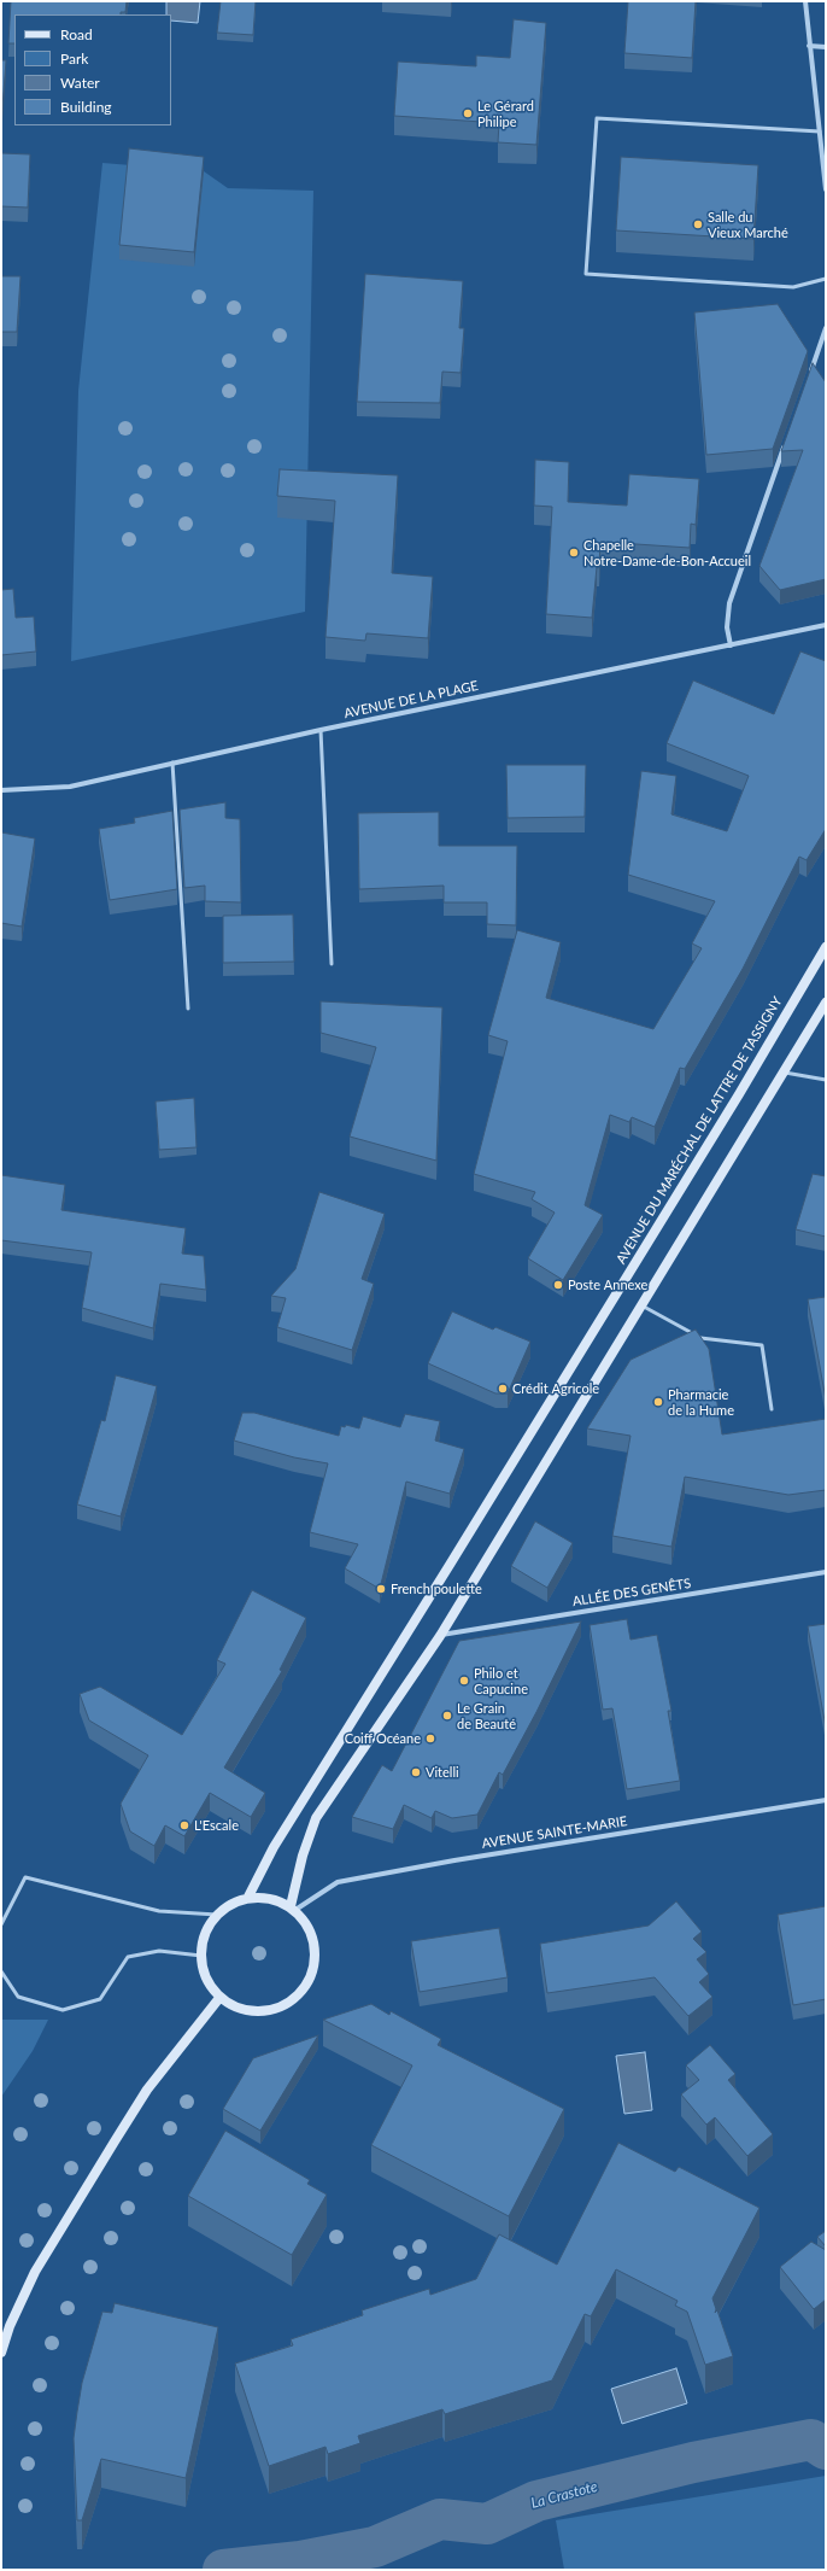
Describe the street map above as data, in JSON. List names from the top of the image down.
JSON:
{
  "streets": {
    "main road": ["AVENUE DU MARÉCHAL DE LATTRE DE TASSIGNY"],
    "street": ["AVENUE DE LA PLAGE", "ALLÉE DES GENÊTS", "AVENUE SAINTE-MARIE"]
  },
  "crossings": [
    ["AVENUE DU MARÉCHAL DE LATTRE DE TASSIGNY", "AVENUE SAINTE-MARIE"]
  ],
  "water": ["La Crastote"],
  "places": [
    "Le Gérard Philipe",
    "Salle du Vieux Marché",
    "Chapelle Notre-Dame-de-Bon-Accueil",
    "Poste Annexe",
    "Crédit Agricole",
    "Pharmacie de la Hume",
    "French poulette",
    "Philo et Capucine",
    "Le Grain de Beauté",
    "Coiff Océane",
    "Vitelli",
    "L'Escale"
  ],
  "legend": [
    "Road",
    "Park",
    "Water",
    "Building"
  ]
}
